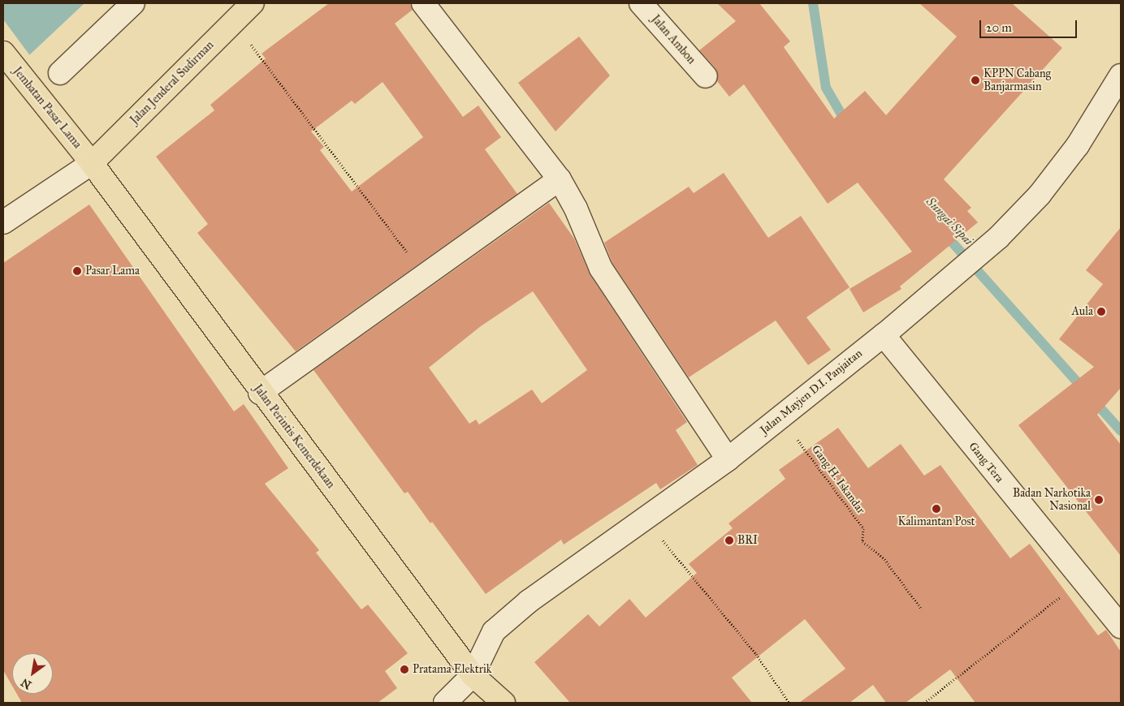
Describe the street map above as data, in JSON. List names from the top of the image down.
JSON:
{
  "streets": {
    "main road": ["Jalan Jenderal Sudirman", "Jembatan Pasar Lama", "Jalan Perintis Kemerdekaan"],
    "street": ["Jalan Ambon", "Jalan Mayjen D.I. Panjaitan", "Gang Tera"],
    "path": ["Gang H. Iskandar"]
  },
  "crossings": [
    ["Jalan Jenderal Sudirman", "Jembatan Pasar Lama"],
    ["Jalan Jenderal Sudirman", "Jalan Perintis Kemerdekaan"],
    ["Jembatan Pasar Lama", "Jalan Perintis Kemerdekaan"],
    ["Jalan Mayjen D.I. Panjaitan", "Jalan Perintis Kemerdekaan"],
    ["Jalan Mayjen D.I. Panjaitan", "Gang Tera"],
    ["Jalan Mayjen D.I. Panjaitan", "Gang H. Iskandar"]
  ],
  "water": ["Sungai Sipai"],
  "places": [
    "KPPN Cabang Banjarmasin",
    "Pasar Lama",
    "Aula",
    "Badan Narkotika Nasional",
    "Kalimantan Post",
    "BRI",
    "Pratama Elektrik"
  ],
  "scale_bar": "20 m",
  "north": "bottom left"
}
